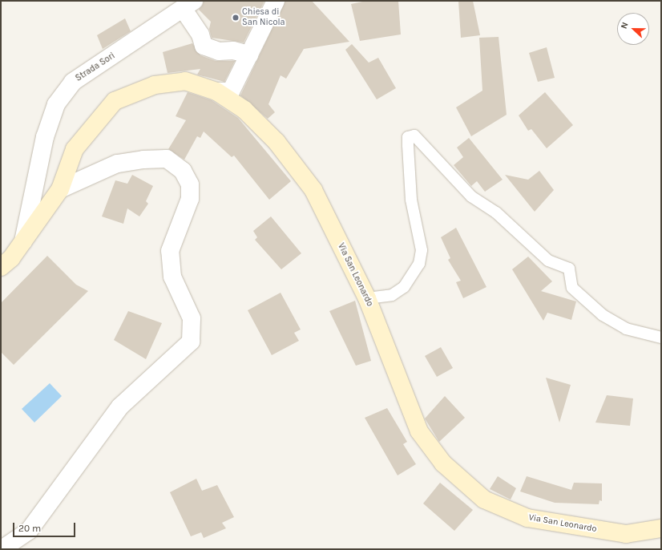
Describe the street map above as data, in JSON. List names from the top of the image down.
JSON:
{
  "streets": {
    "main road": ["Via San Leonardo"],
    "street": ["Strada Sori"]
  },
  "crossings": [
    ["Strada Sori", "Via San Leonardo"]
  ],
  "places": ["Chiesa di San Nicola"],
  "scale_bar": "20 m",
  "north": "left"
}
